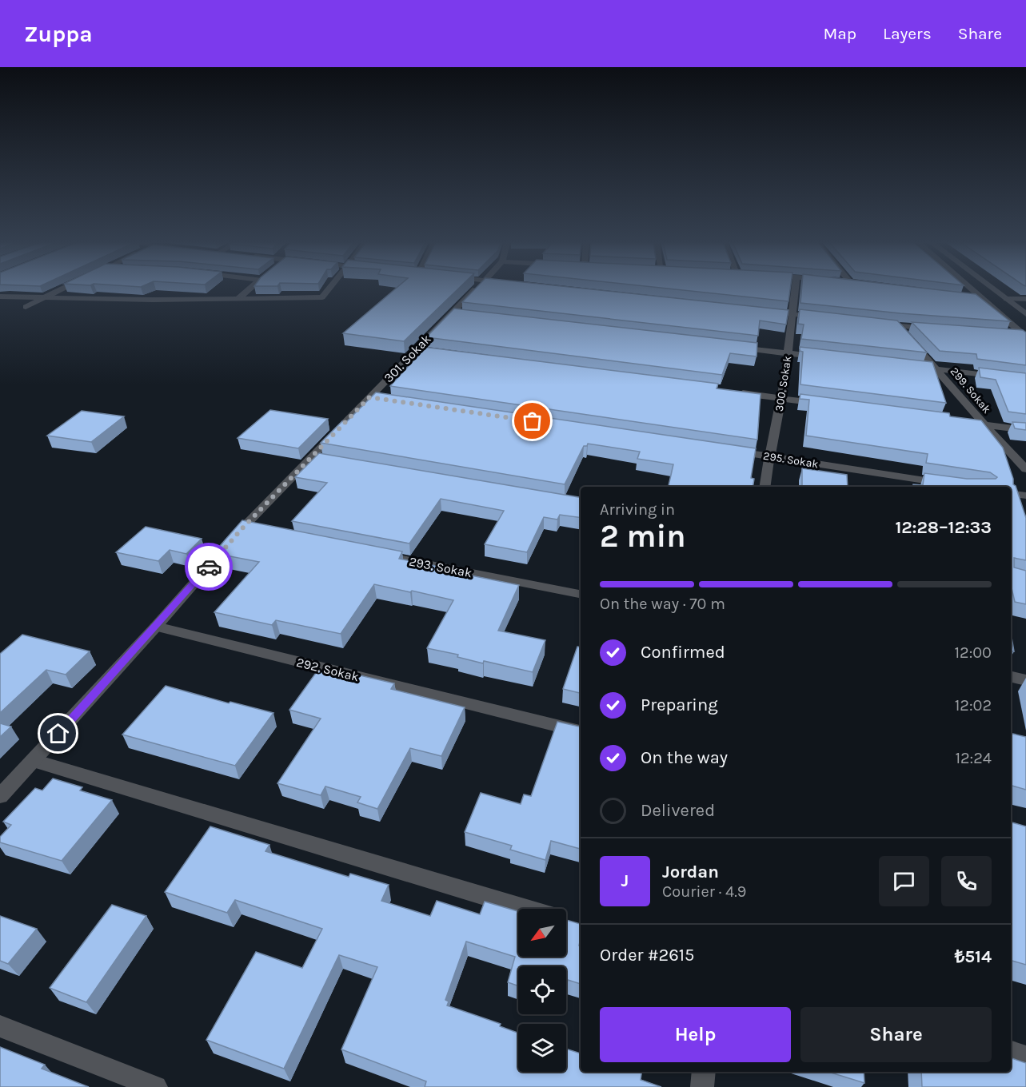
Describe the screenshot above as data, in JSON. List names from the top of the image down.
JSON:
{
  "streets": {
    "street": [
      "301. Sokak",
      "300. Sokak",
      "299. Sokak",
      "295. Sokak",
      "293. Sokak",
      "292. Sokak"
    ]
  },
  "crossings": [
    ["301. Sokak", "292. Sokak"],
    ["300. Sokak", "295. Sokak"]
  ],
  "north": "bottom left",
  "page": {
    "header": "Zuppa",
    "nav": ["Map", "Layers", "Share"],
    "heading": ["2 min", "Arriving in", "12:28–12:33"],
    "panel": [
      "Jordan",
      "Courier · 4.9",
      "Order #2615",
      "₺514"
    ],
    "bar": "On the way · 70 m",
    "list": [
      ["Confirmed", "12:00"],
      ["Preparing", "12:02"],
      ["On the way", "12:24"],
      "Delivered"
    ],
    "round": "J",
    "buttons": ["Help", "Share"]
  }
}
